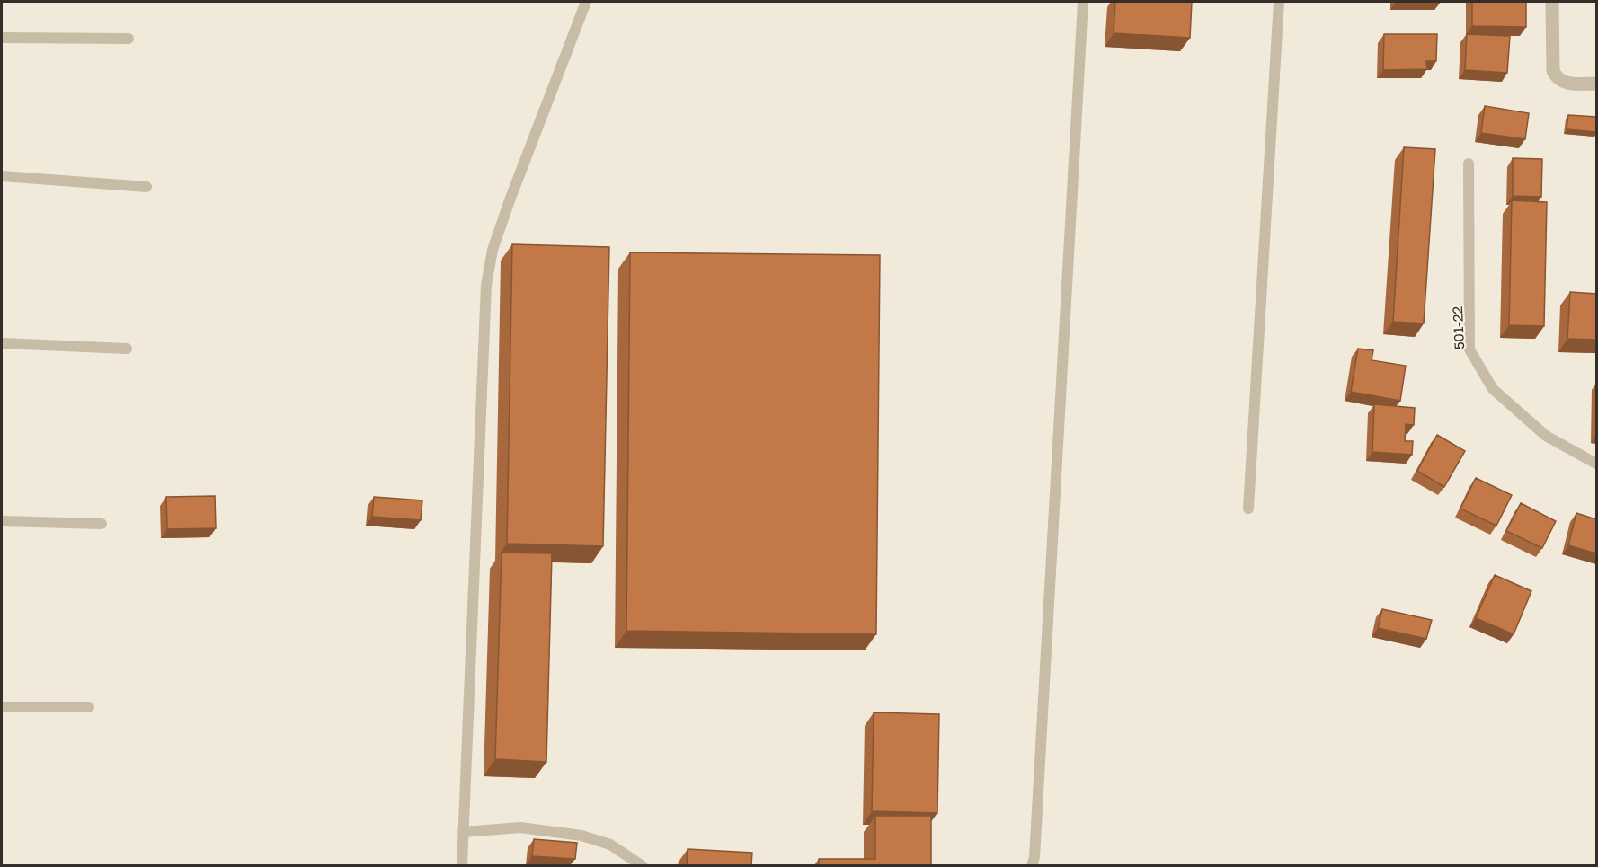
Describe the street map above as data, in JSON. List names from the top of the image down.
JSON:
{
  "streets": {
    "lane": ["501-22"]
  }
}
